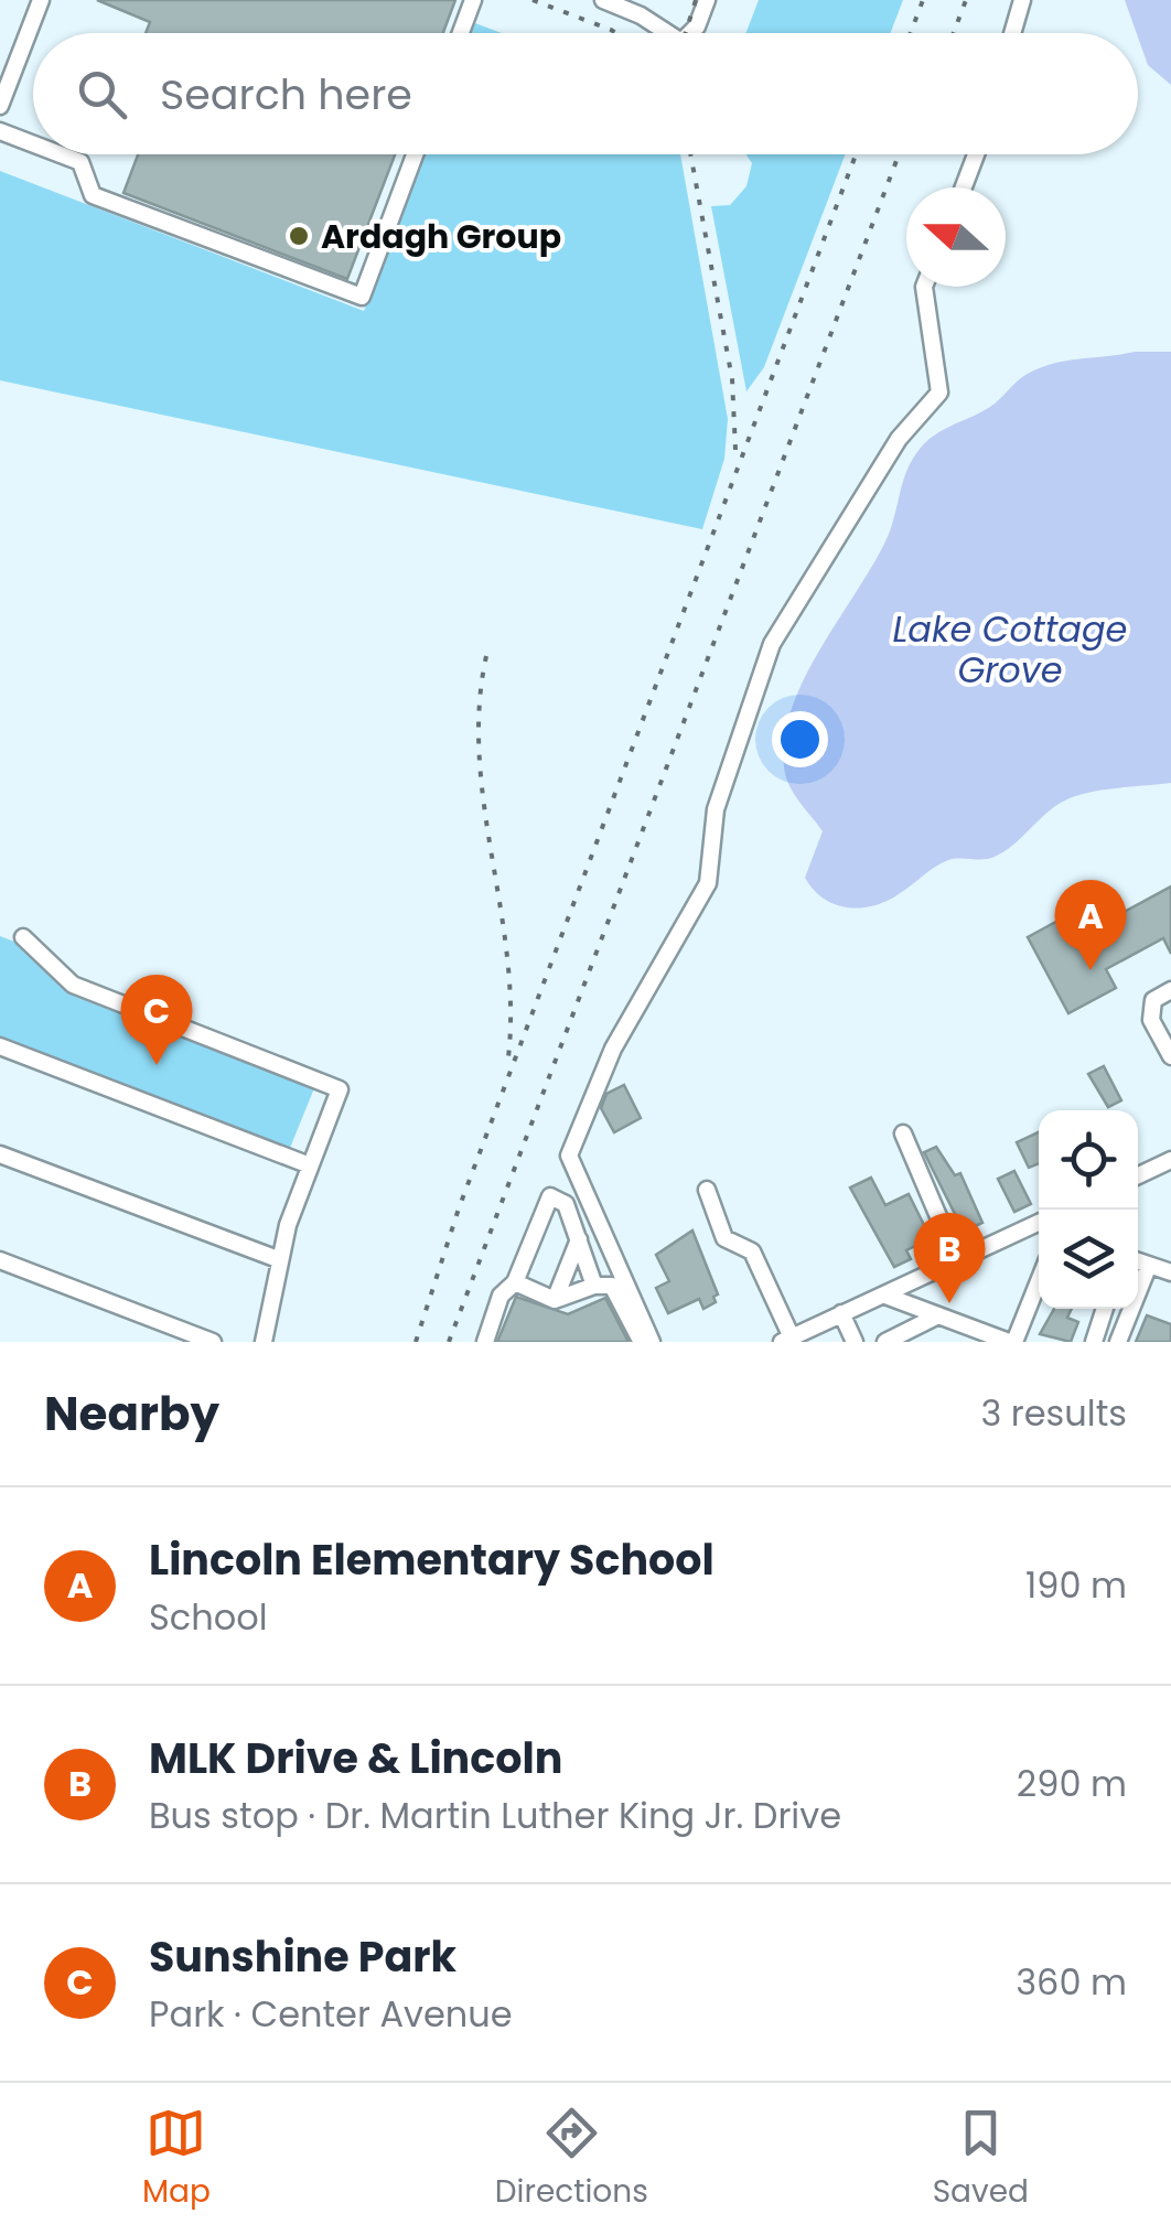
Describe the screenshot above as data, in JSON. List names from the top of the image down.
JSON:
{
  "water": ["Lake Cottage Grove"],
  "places": ["Ardagh Group"],
  "north": "left",
  "page": {
    "search": "Search here",
    "pins": ["A", "C", "B"],
    "heading": ["Nearby", "3 results"],
    "list": [
      {
        "mark": "A",
        "name": "Lincoln Elementary School",
        "note": "School",
        "value": "190 m"
      },
      {
        "mark": "B",
        "name": "MLK Drive & Lincoln",
        "note": "Bus stop · Dr. Martin Luther King Jr. Drive",
        "value": "290 m"
      },
      {
        "mark": "C",
        "name": "Sunshine Park",
        "note": "Park · Center Avenue",
        "value": "360 m"
      }
    ],
    "nav": ["Map", "Directions", "Saved"]
  }
}
